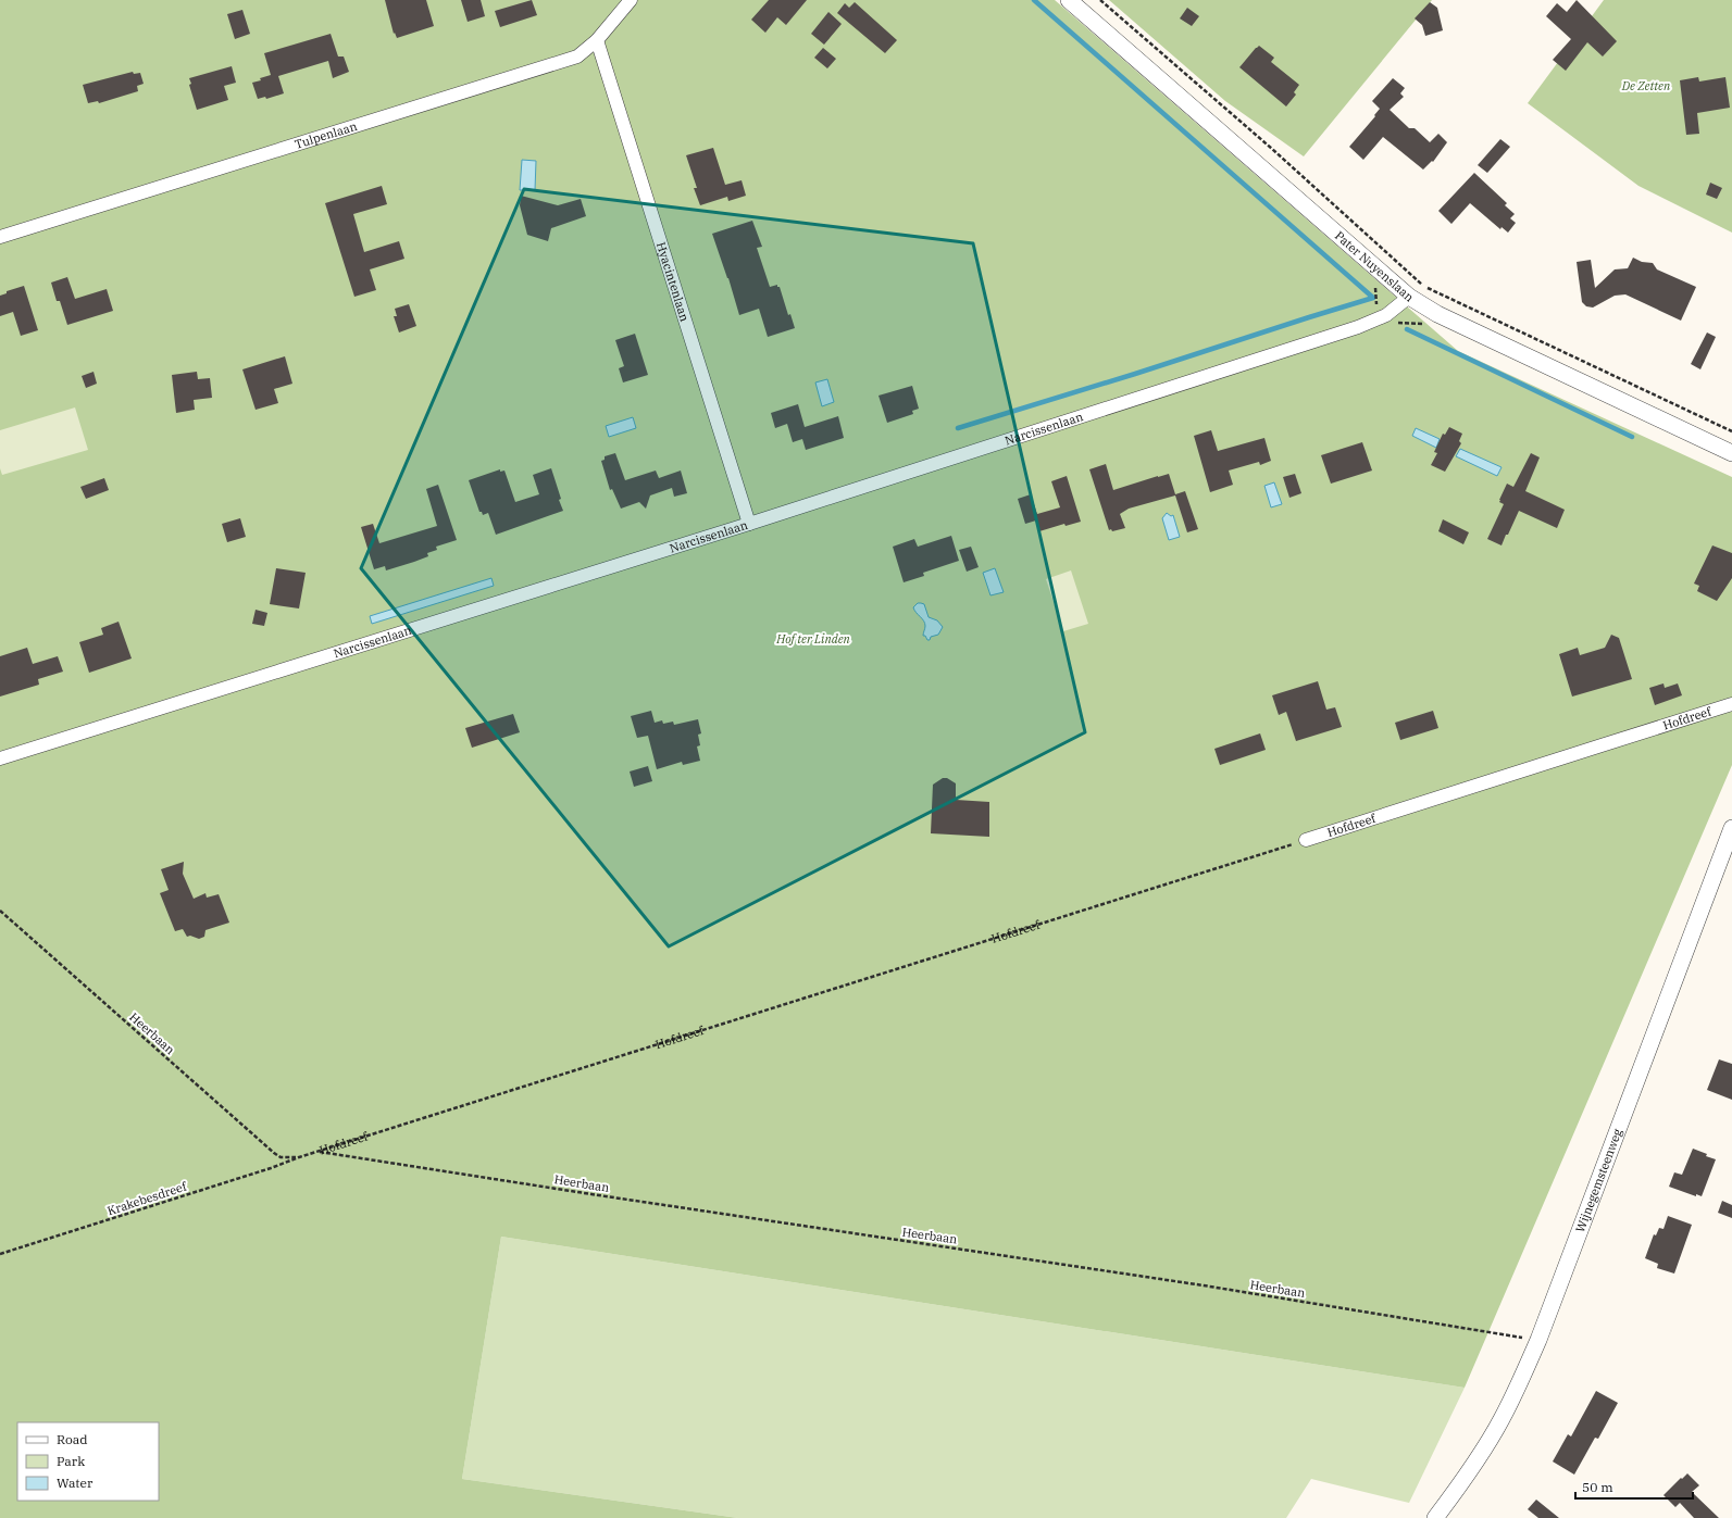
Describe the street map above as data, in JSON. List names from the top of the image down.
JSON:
{
  "streets": {
    "street": [
      "Tulpenlaan",
      "Pater Nuyenslaan",
      "Hyacintenlaan",
      "Narcissenlaan",
      "Hofdreef",
      "Wijnegemsteenweg"
    ],
    "path": ["Heerbaan", "Krakebesdreef"]
  },
  "crossings": [
    ["Tulpenlaan", "Hyacintenlaan"],
    ["Pater Nuyenslaan", "Narcissenlaan"],
    ["Hyacintenlaan", "Narcissenlaan"],
    ["Hofdreef", "Heerbaan"],
    ["Hofdreef", "Krakebesdreef"],
    ["Heerbaan", "Wijnegemsteenweg"],
    ["Heerbaan", "Krakebesdreef"]
  ],
  "parks": ["De Zetten", "Hof ter Linden"],
  "legend": ["Road", "Park", "Water"],
  "scale_bar": "50 m"
}
